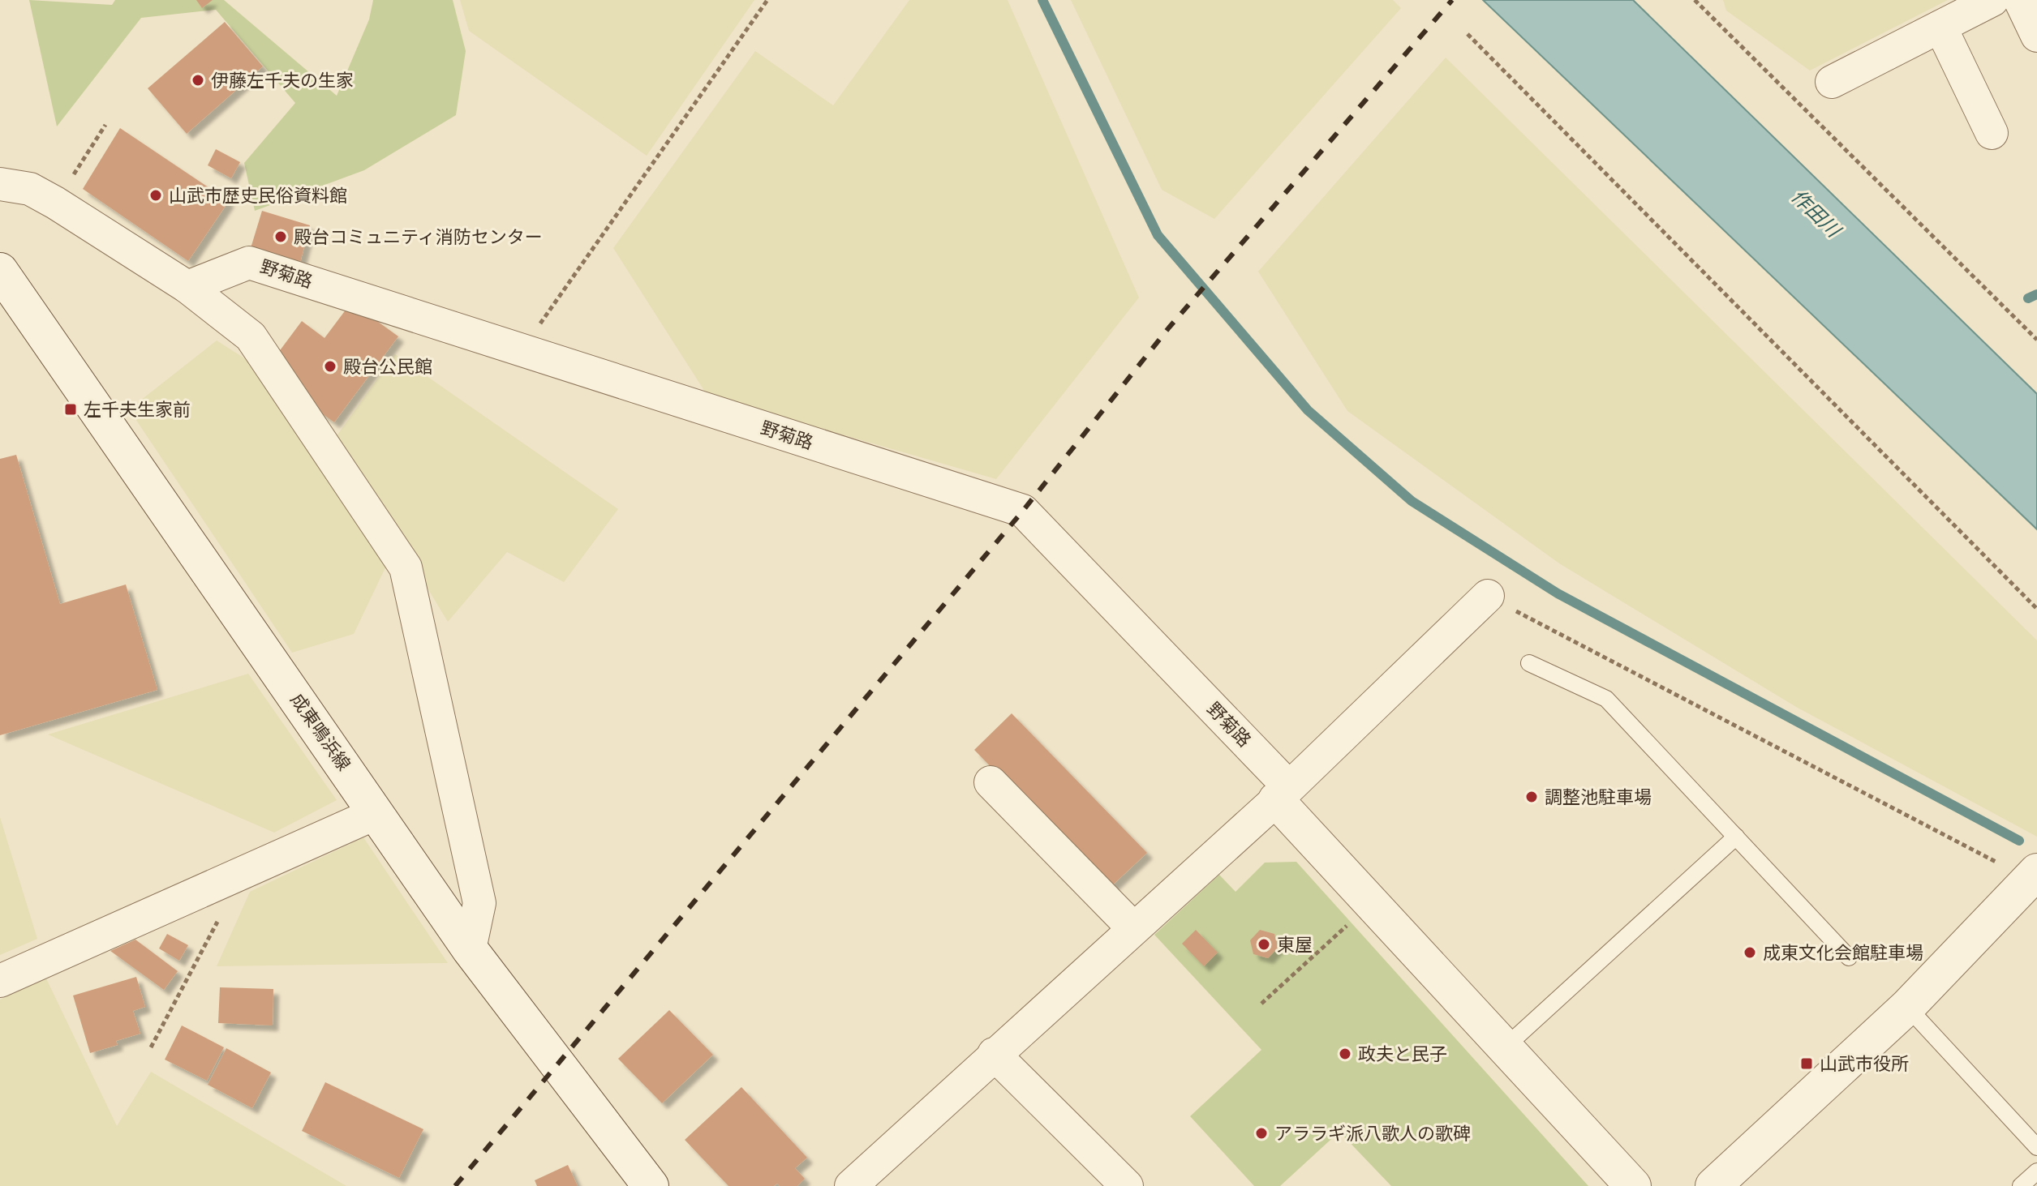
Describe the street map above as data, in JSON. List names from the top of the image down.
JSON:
{
  "streets": {
    "main road": ["成東鳴浜線"],
    "street": ["野菊路"]
  },
  "water": ["作田川"],
  "places": {
    "other": [
      "伊藤左千夫の生家",
      "山武市歴史民俗資料館",
      "殿台コミュニティ消防センター",
      "殿台公民館",
      "調整池駐車場",
      "東屋",
      "成東文化会館駐車場",
      "政夫と民子",
      "アララギ派八歌人の歌碑"
    ],
    "transit": ["左千夫生家前", "山武市役所"]
  }
}
